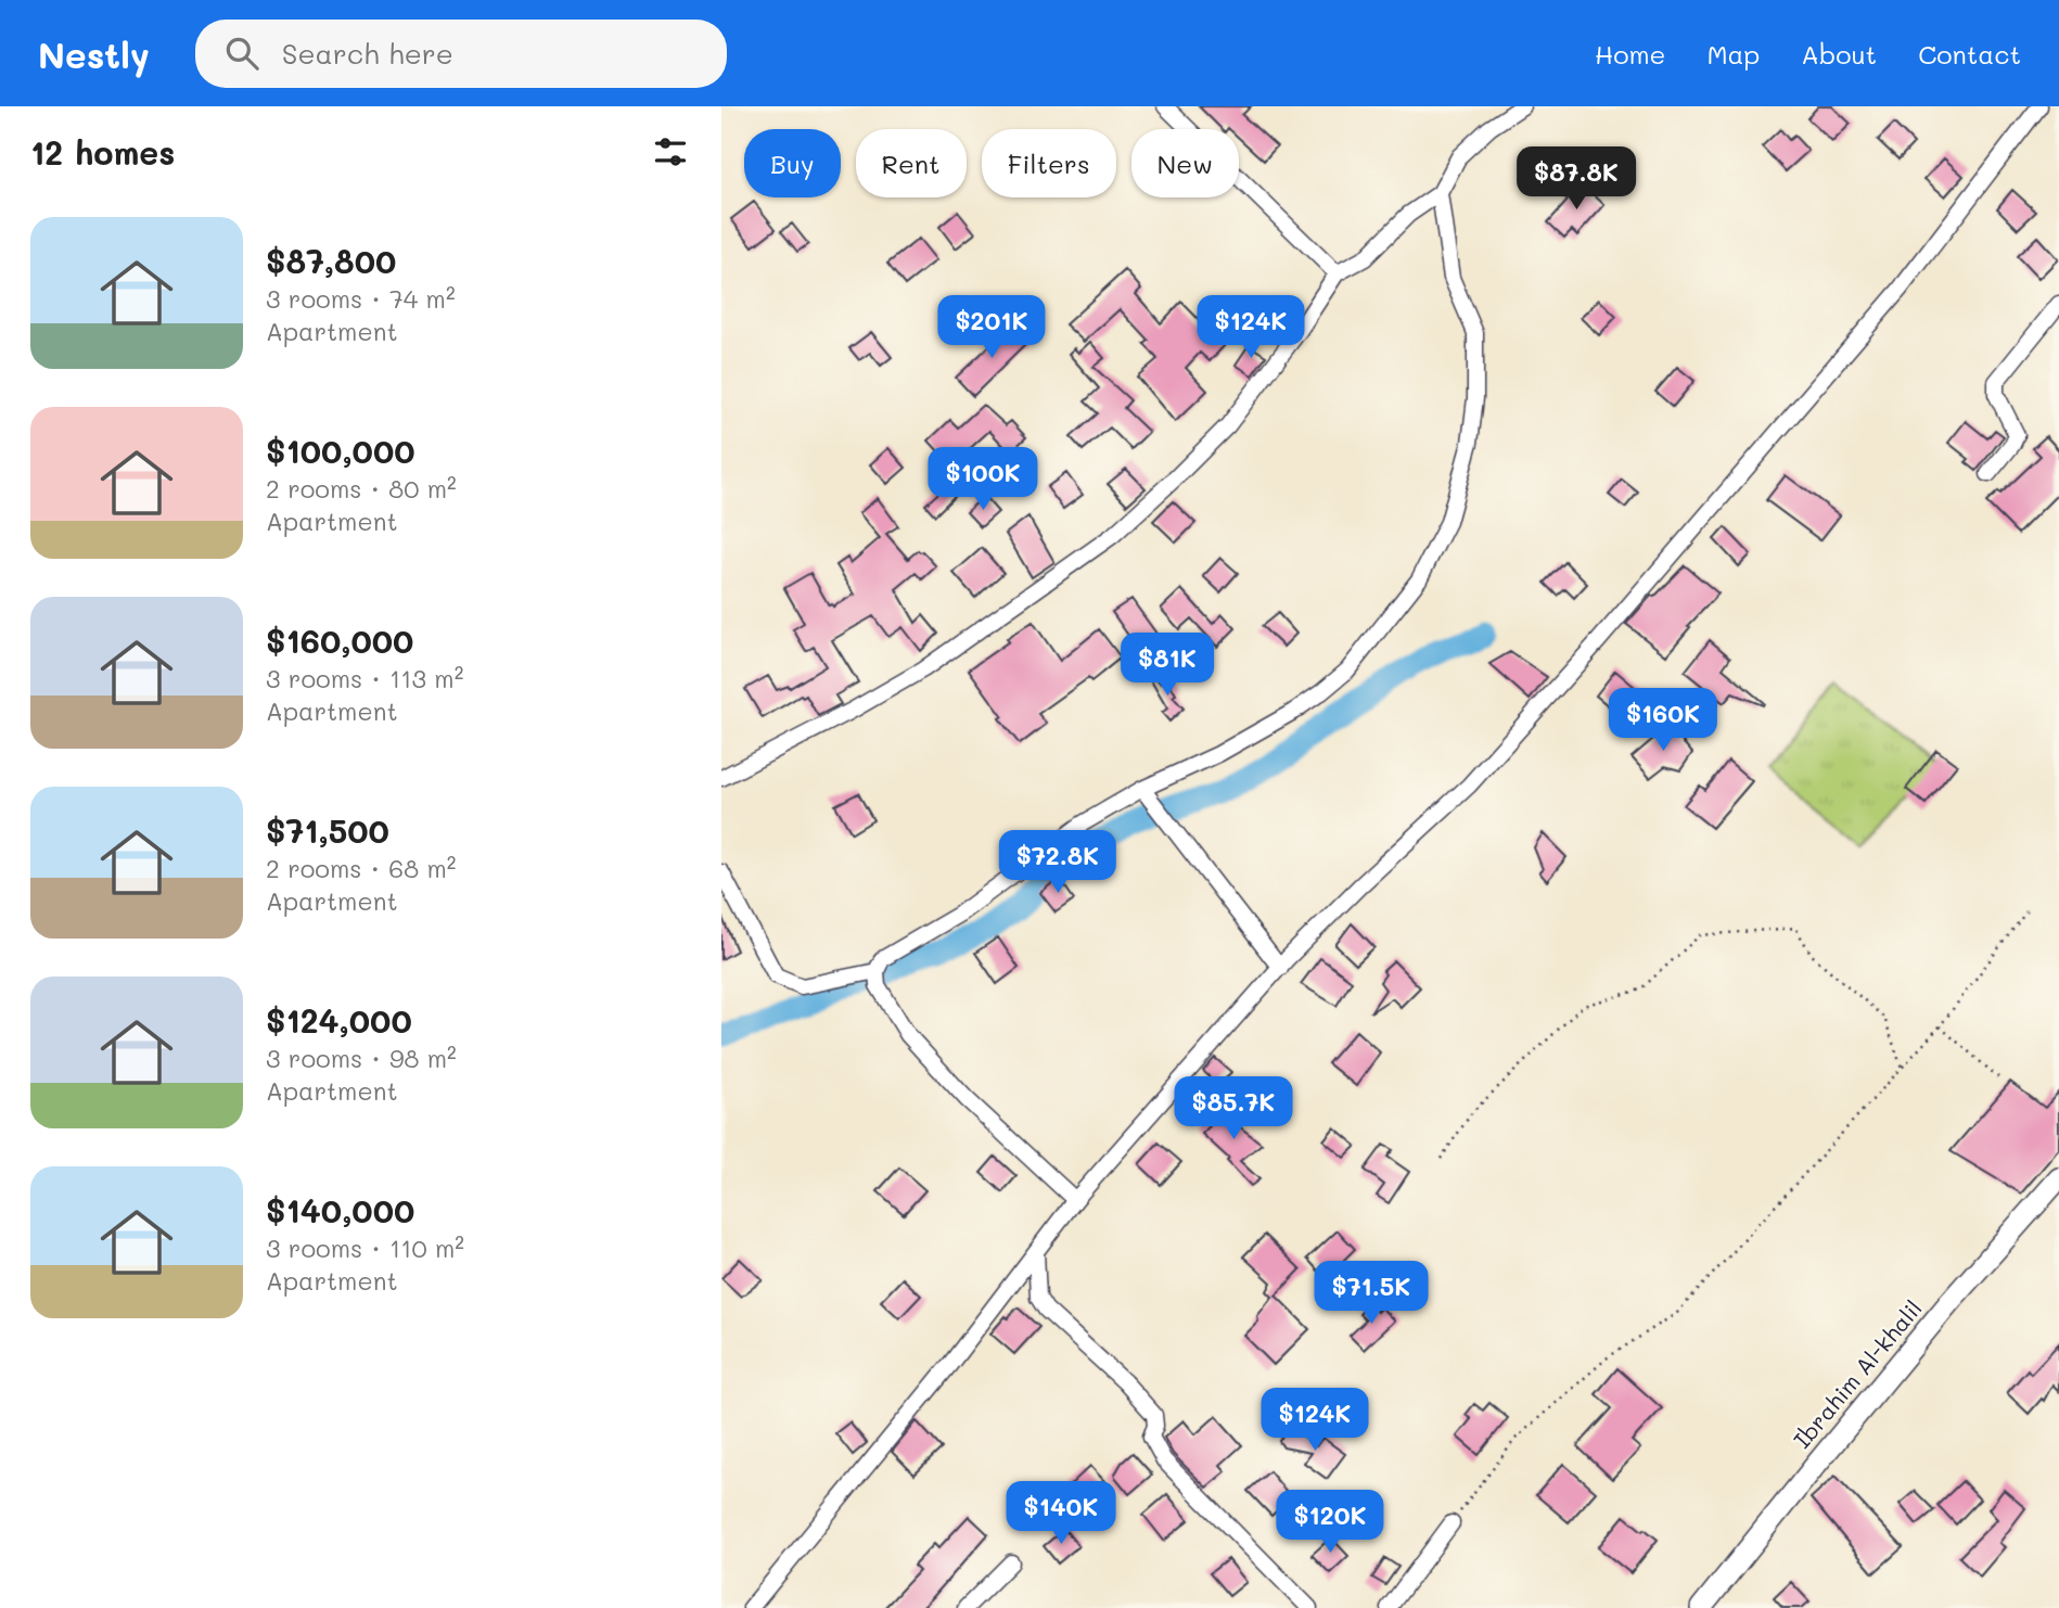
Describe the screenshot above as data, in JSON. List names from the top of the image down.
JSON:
{
  "streets": {
    "street": ["Ibrahim Al-khalil"]
  },
  "page": {
    "header": "Nestly",
    "search": "Search here",
    "nav": [
      "Home",
      "Map",
      "About",
      "Contact"
    ],
    "heading": "12 homes",
    "chip": [
      "Buy",
      "Rent",
      "Filters",
      "New"
    ],
    "price": [
      "$87.8K",
      "$201K",
      "$124K",
      "$100K",
      "$81K",
      "$160K",
      "$72.8K",
      "$85.7K",
      "$71.5K",
      "$124K",
      "$140K",
      "$120K"
    ],
    "list": [
      {
        "name": "$87,800",
        "note": "3 rooms · 74 m² · Apartment"
      },
      {
        "name": "$100,000",
        "note": "2 rooms · 80 m² · Apartment"
      },
      {
        "name": "$160,000",
        "note": "3 rooms · 113 m² · Apartment"
      },
      {
        "name": "$71,500",
        "note": "2 rooms · 68 m² · Apartment"
      },
      {
        "name": "$124,000",
        "note": "3 rooms · 98 m² · Apartment"
      },
      {
        "name": "$140,000",
        "note": "3 rooms · 110 m² · Apartment"
      }
    ]
  }
}
